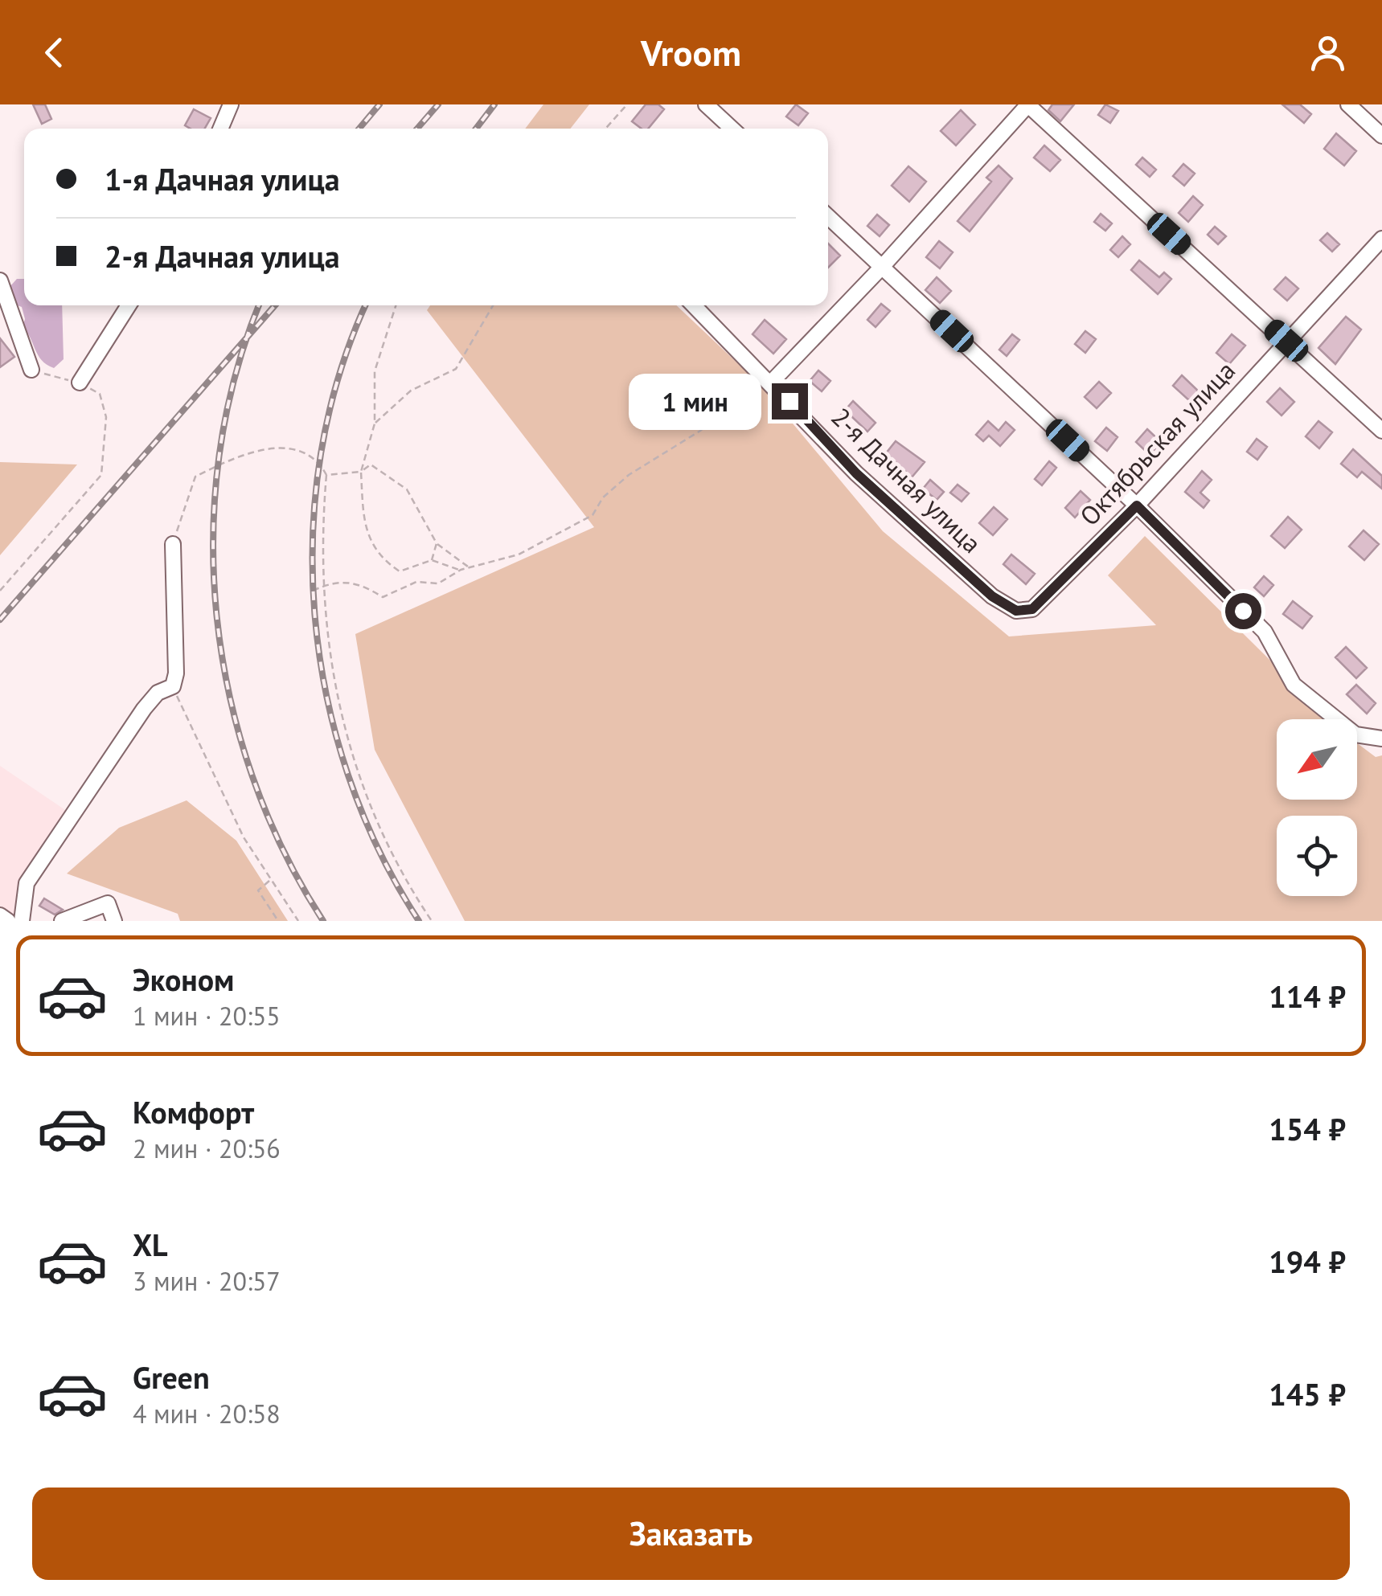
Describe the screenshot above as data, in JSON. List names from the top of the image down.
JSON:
{
  "streets": {
    "street": ["Октябрьская улица", "2-я Дачная улица"]
  },
  "crossings": [
    ["Октябрьская улица", "2-я Дачная улица"]
  ],
  "north": "bottom left",
  "page": {
    "header": "Vroom",
    "banner": ["1-я Дачная улица", "2-я Дачная улица"],
    "bubble": "1 мин",
    "list": [
      {
        "name": "Эконом",
        "note": "1 мин · 20:55",
        "value": "114 ₽"
      },
      {
        "name": "Комфорт",
        "note": "2 мин · 20:56",
        "value": "154 ₽"
      },
      {
        "name": "XL",
        "note": "3 мин · 20:57",
        "value": "194 ₽"
      },
      {
        "name": "Green",
        "note": "4 мин · 20:58",
        "value": "145 ₽"
      }
    ],
    "buttons": "Заказать"
  }
}
